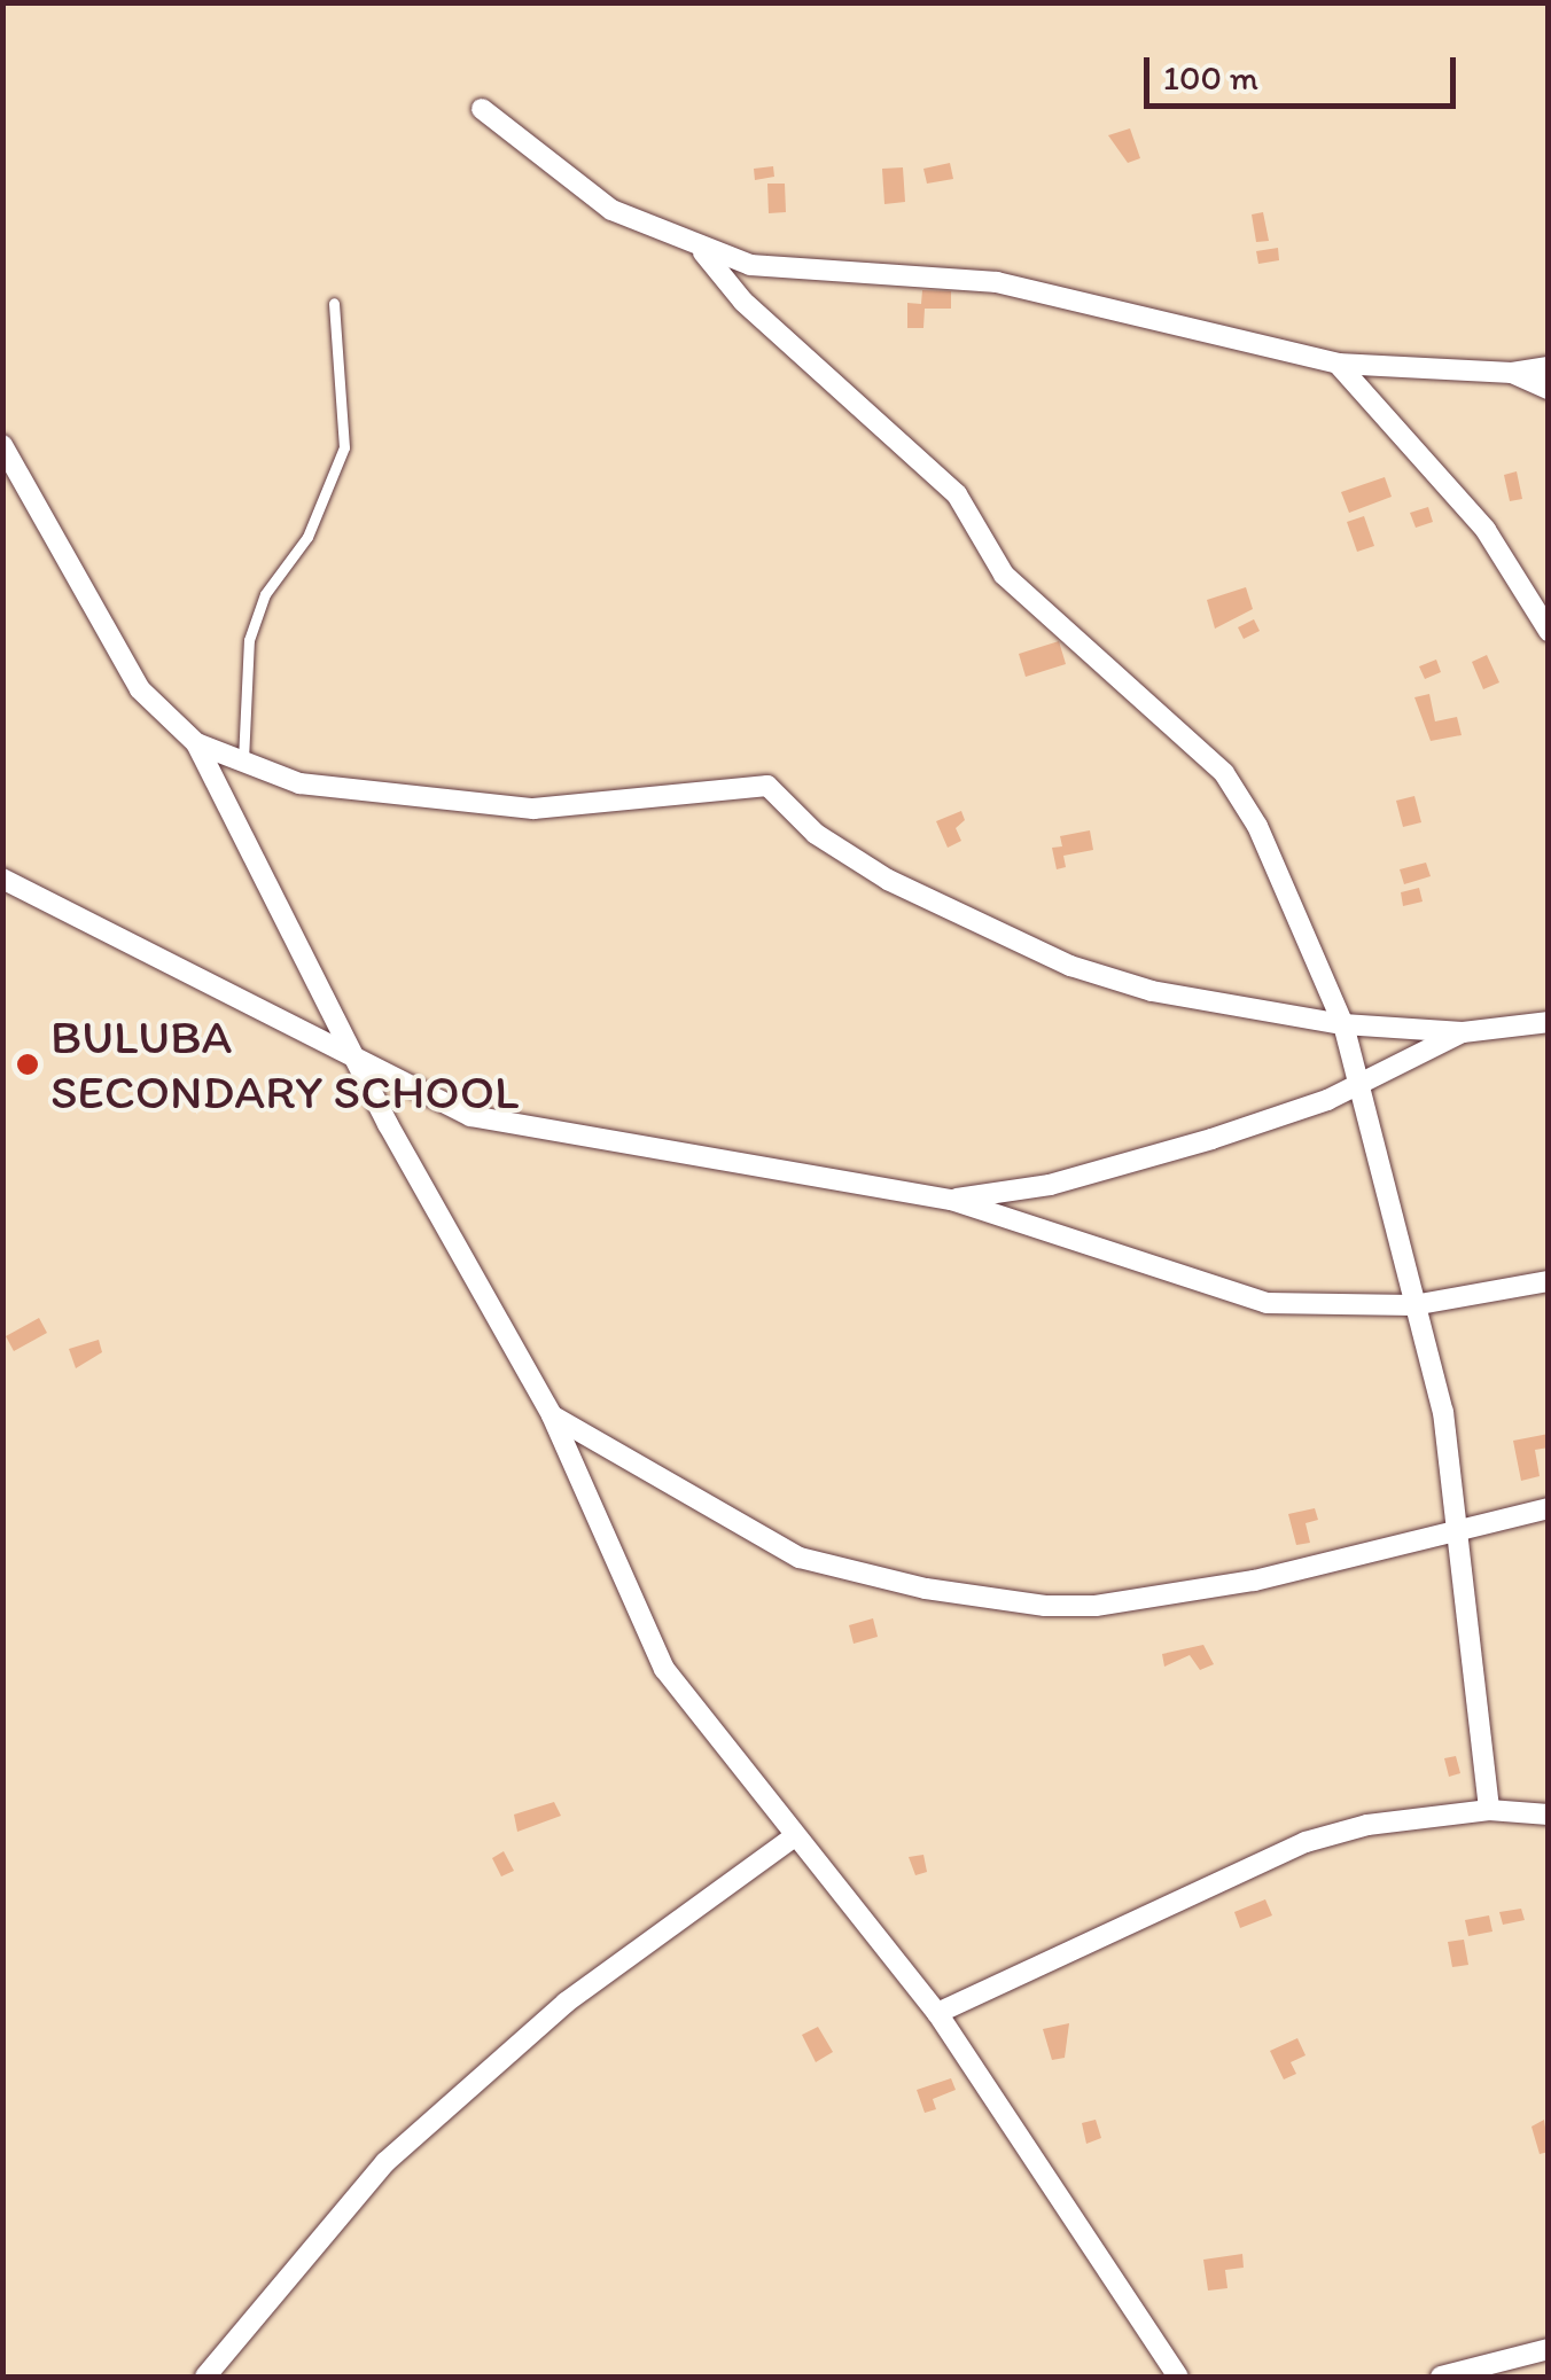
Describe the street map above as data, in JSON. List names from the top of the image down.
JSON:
{
  "places": ["BULUBA SECONDARY SCHOOL"],
  "scale_bar": "100 m"
}
